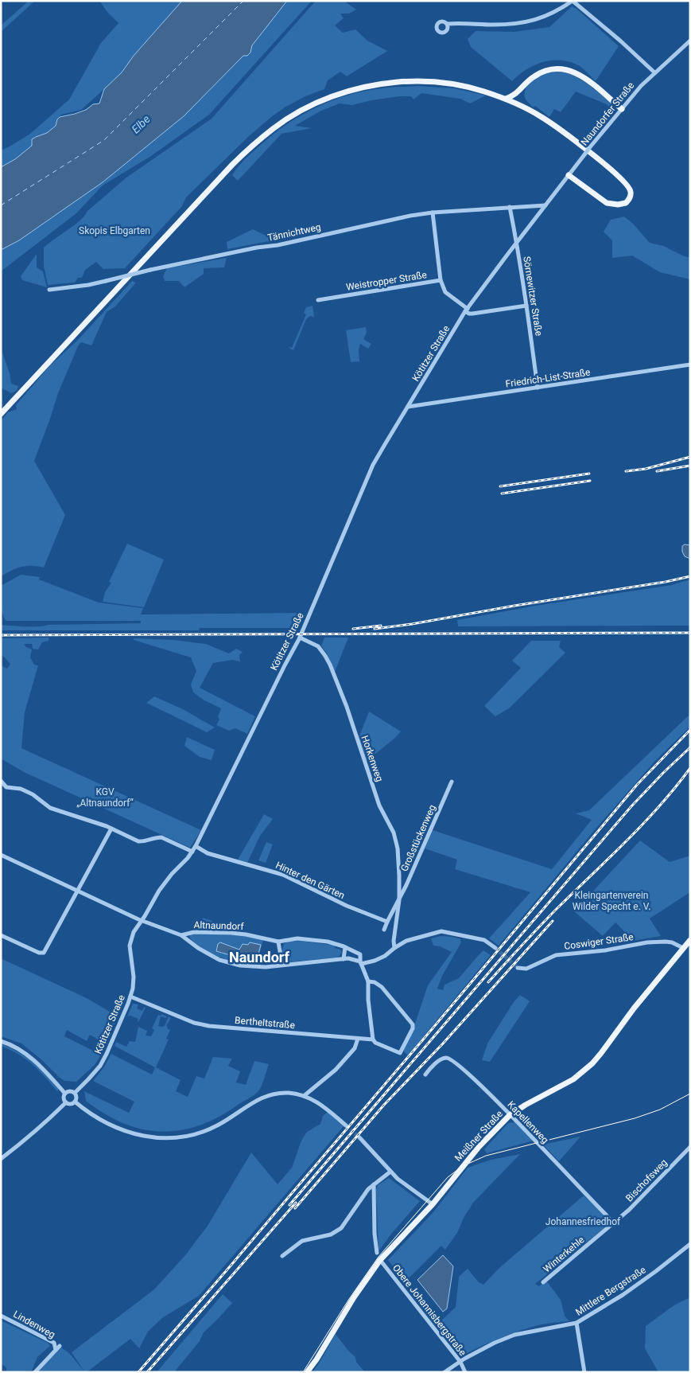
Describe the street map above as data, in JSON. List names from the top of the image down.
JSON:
{
  "streets": {
    "main road": ["Meißner Straße"],
    "street": [
      "Naundorfer Straße",
      "Tännichtweg",
      "Weistropper Straße",
      "Sörnewitzer Straße",
      "Kötitzer Straße",
      "Friedrich-List-Straße",
      "Horkenweg",
      "Großstückenweg",
      "Hinter den Gärten",
      "Altnaundorf",
      "Coswiger Straße",
      "Bertheltstraße",
      "Kapellenweg",
      "Bischofsweg",
      "Winterkehle",
      "Mittlere Bergstraße",
      "Obere Johannisbergstraße",
      "Lindenweg"
    ]
  },
  "crossings": [
    ["Naundorfer Straße", "Tännichtweg"],
    ["Naundorfer Straße", "Kötitzer Straße"],
    ["Tännichtweg", "Sörnewitzer Straße"],
    ["Tännichtweg", "Kötitzer Straße"],
    ["Weistropper Straße", "Kötitzer Straße"],
    ["Sörnewitzer Straße", "Kötitzer Straße"],
    ["Sörnewitzer Straße", "Friedrich-List-Straße"],
    ["Kötitzer Straße", "Friedrich-List-Straße"],
    ["Kötitzer Straße", "Horkenweg"],
    ["Kötitzer Straße", "Hinter den Gärten"],
    ["Kötitzer Straße", "Altnaundorf"],
    ["Kötitzer Straße", "Bertheltstraße"],
    ["Horkenweg", "Großstückenweg"],
    ["Großstückenweg", "Hinter den Gärten"],
    ["Coswiger Straße", "Meißner Straße"],
    ["Kapellenweg", "Meißner Straße"],
    ["Kapellenweg", "Bischofsweg"],
    ["Kapellenweg", "Winterkehle"],
    ["Meißner Straße", "Obere Johannisbergstraße"],
    ["Bischofsweg", "Winterkehle"],
    ["Mittlere Bergstraße", "Obere Johannisbergstraße"]
  ],
  "districts": ["Naundorf"],
  "water": ["Elbe"],
  "parks": [
    "Skopis Elbgarten",
    "KGV „Altnaundorf“",
    "Kleingartenverein Wilder Specht e. V.",
    "Johannesfriedhof"
  ]
}
